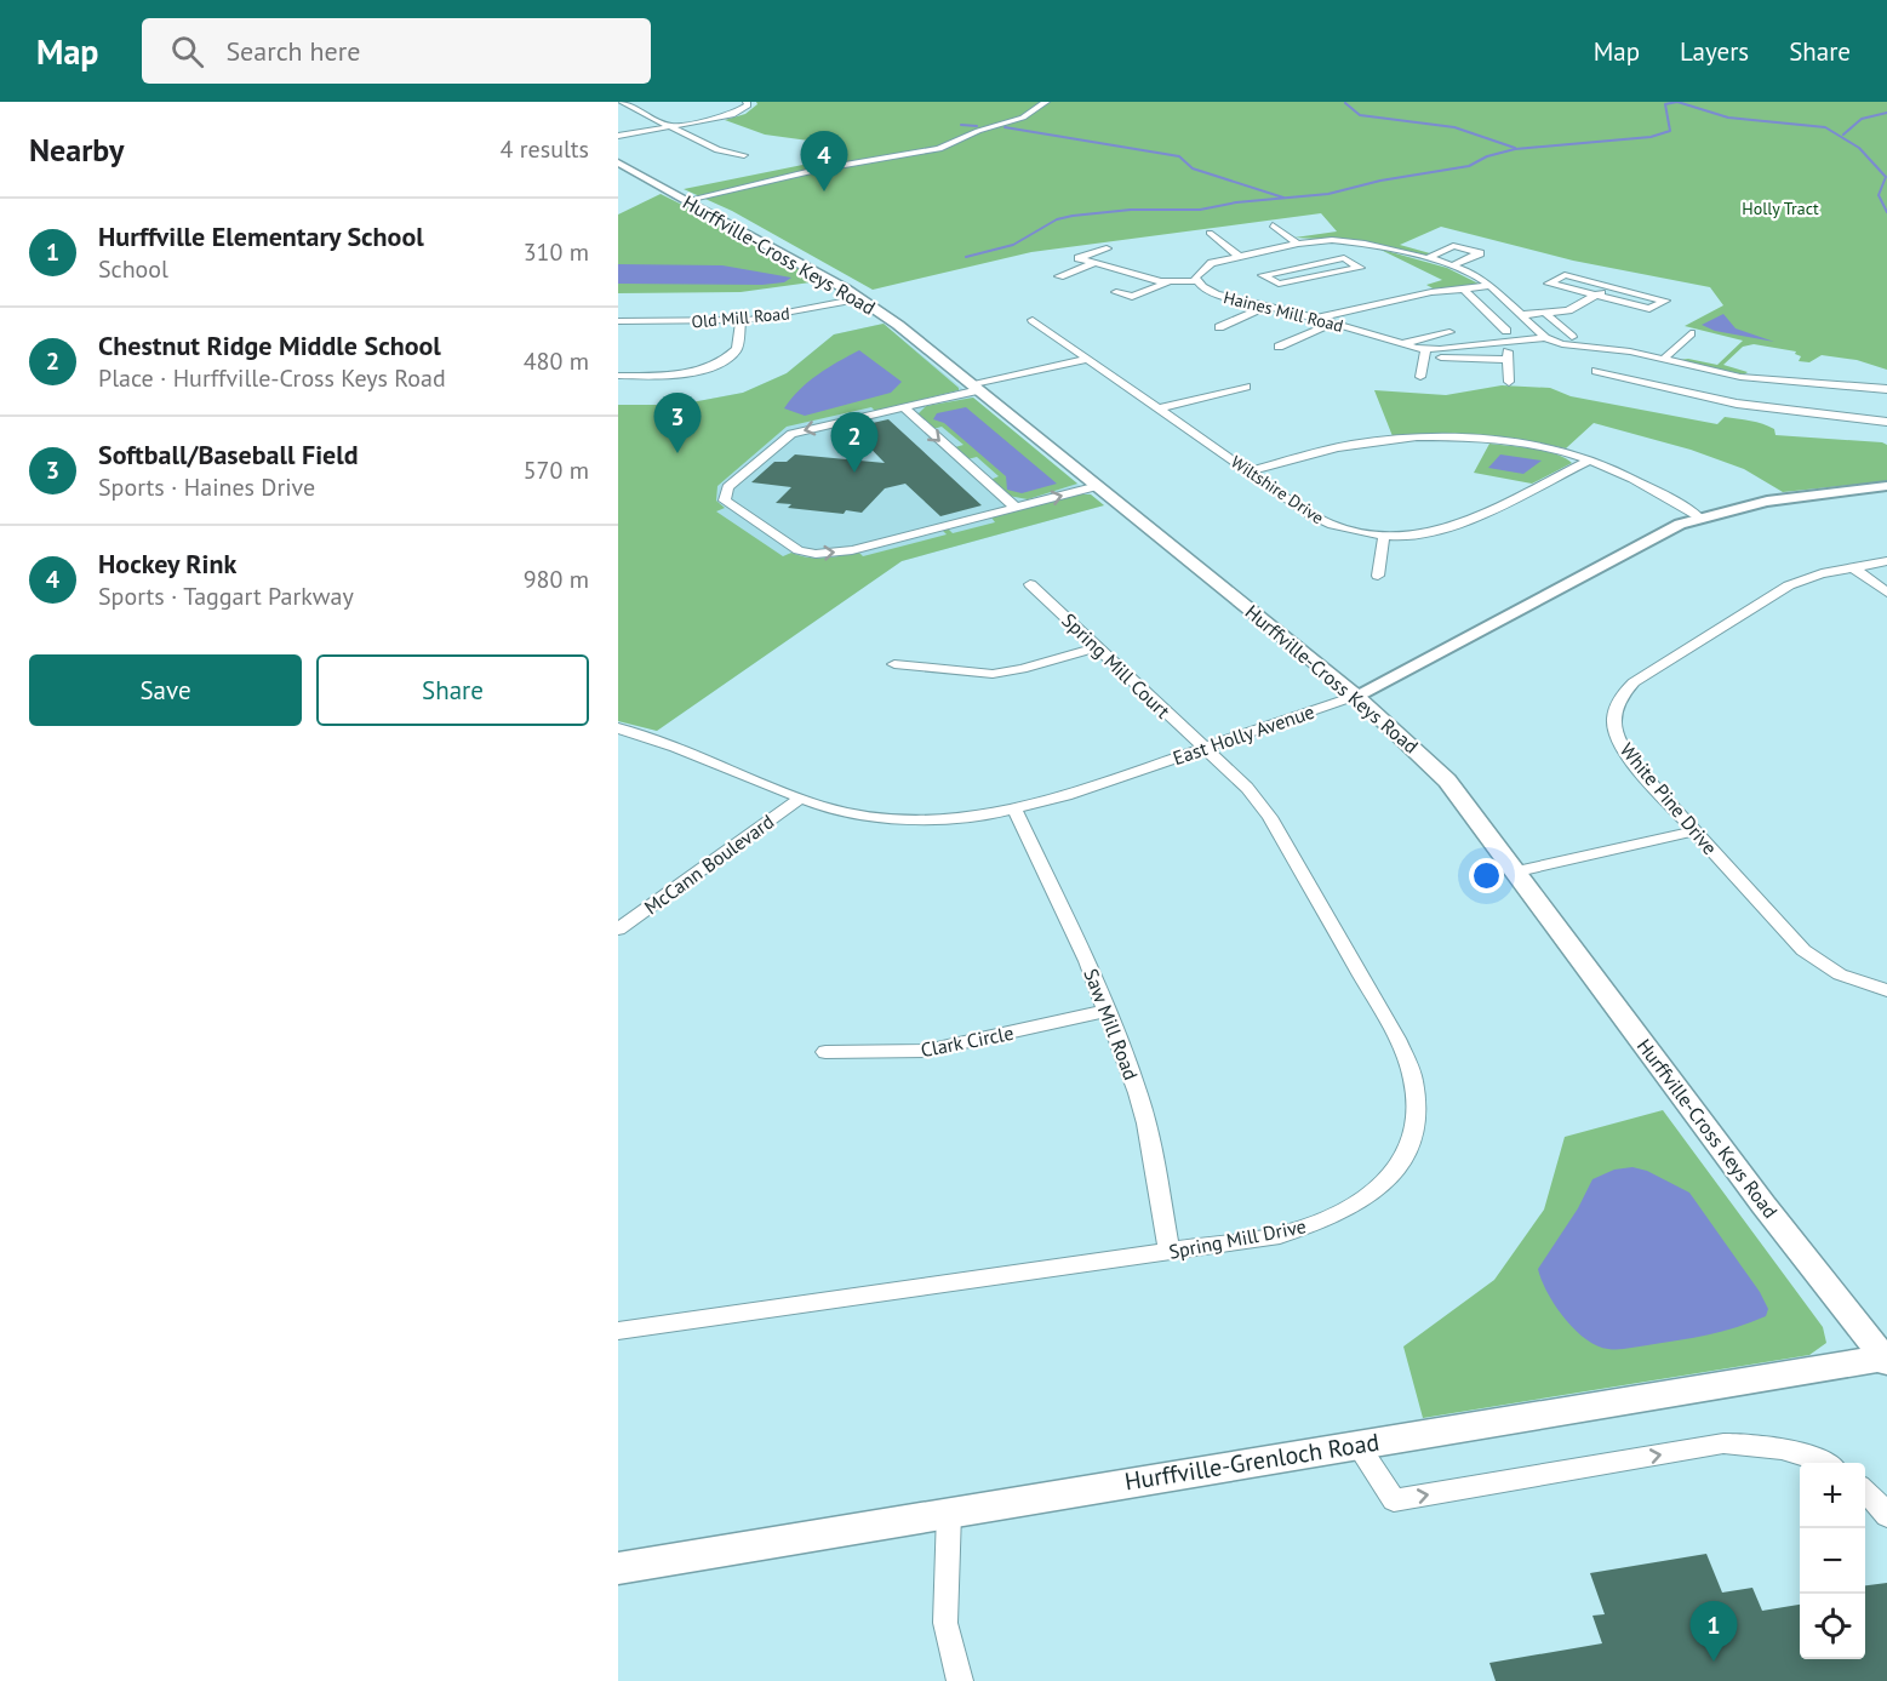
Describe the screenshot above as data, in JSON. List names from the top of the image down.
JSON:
{
  "streets": {
    "main road": ["Hurffville-Cross Keys Road", "Hurffville-Grenloch Road"],
    "street": [
      "Haines Mill Road",
      "Old Mill Road",
      "Wiltshire Drive",
      "Spring Mill Court",
      "East Holly Avenue",
      "White Pine Drive",
      "McCann Boulevard",
      "Saw Mill Road",
      "Clark Circle",
      "Spring Mill Drive"
    ]
  },
  "crossings": [
    ["Hurffville-Cross Keys Road", "Old Mill Road"],
    ["Hurffville-Cross Keys Road", "East Holly Avenue"],
    ["Hurffville-Cross Keys Road", "Hurffville-Grenloch Road"],
    ["Spring Mill Court", "East Holly Avenue"],
    ["Spring Mill Court", "Spring Mill Drive"],
    ["East Holly Avenue", "McCann Boulevard"],
    ["East Holly Avenue", "Saw Mill Road"],
    ["East Holly Avenue", "Spring Mill Drive"],
    ["Saw Mill Road", "Clark Circle"],
    ["Saw Mill Road", "Spring Mill Drive"]
  ],
  "parks": ["Holly Tract"],
  "page": {
    "header": "Map",
    "search": "Search here",
    "nav": ["Map", "Layers", "Share"],
    "heading": ["Nearby", "4 results"],
    "pins": [
      "4",
      "3",
      "2",
      "1"
    ],
    "list": [
      {
        "mark": "1",
        "name": "Hurffville Elementary School",
        "note": "School",
        "value": "310 m"
      },
      {
        "mark": "2",
        "name": "Chestnut Ridge Middle School",
        "note": "Place · Hurffville-Cross Keys Road",
        "value": "480 m"
      },
      {
        "mark": "3",
        "name": "Softball/Baseball Field",
        "note": "Sports · Haines Drive",
        "value": "570 m"
      },
      {
        "mark": "4",
        "name": "Hockey Rink",
        "note": "Sports · Taggart Parkway",
        "value": "980 m"
      }
    ],
    "buttons": ["Save", "Share"],
    "map_buttons": ["+", "−"]
  }
}
